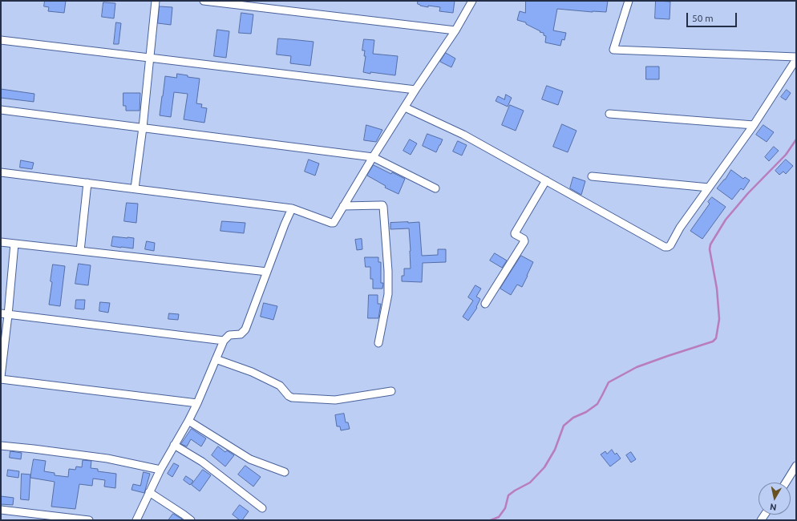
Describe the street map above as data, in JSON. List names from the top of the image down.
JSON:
{
  "scale_bar": "50 m",
  "north": "bottom"
}
